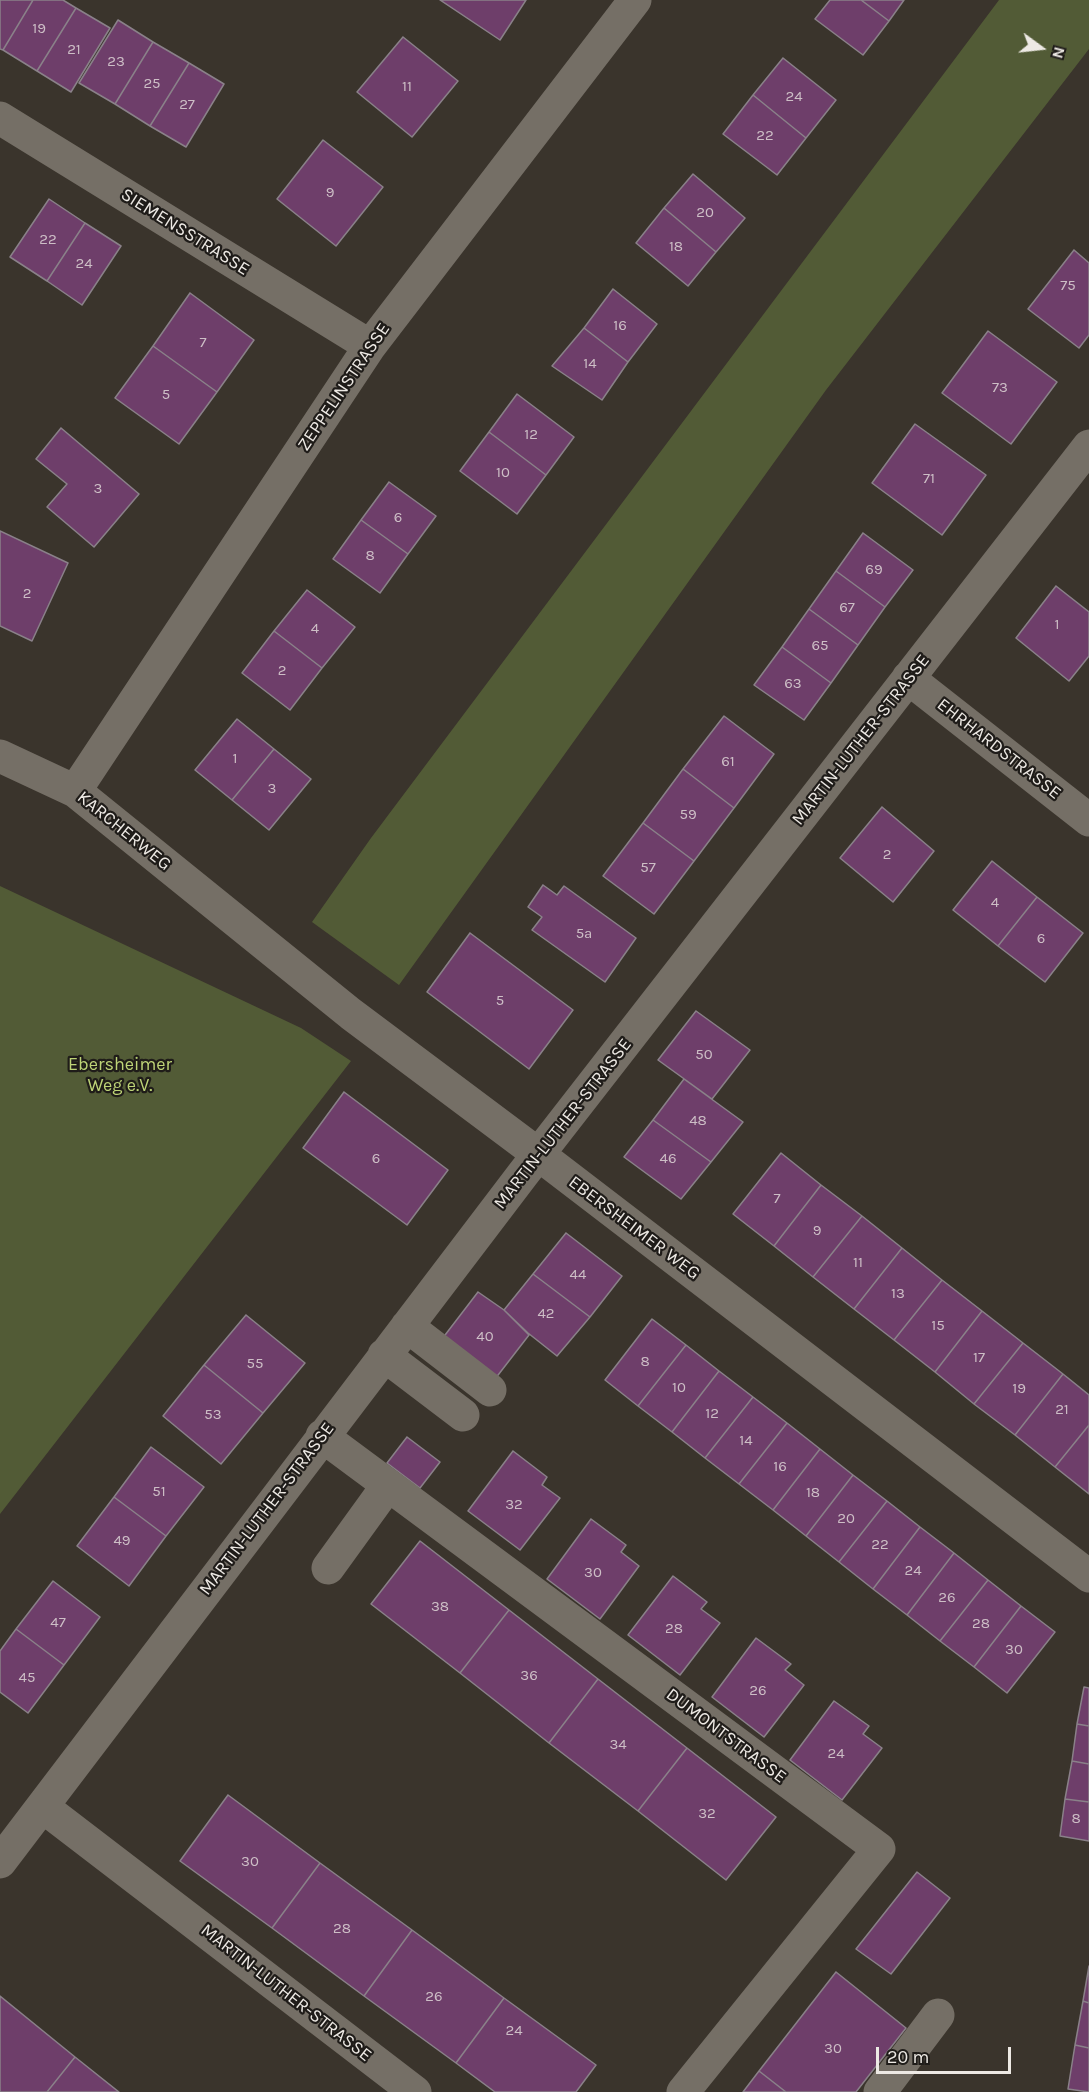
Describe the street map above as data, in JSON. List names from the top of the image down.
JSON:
{
  "streets": {
    "street": [
      "SIEMENSSTRASSE",
      "ZEPPELINSTRASSE",
      "MARTIN-LUTHER-STRASSE",
      "EHRHARDSTRASSE",
      "KARCHERWEG",
      "EBERSHEIMER WEG",
      "DUMONTSTRASSE"
    ]
  },
  "crossings": [
    ["SIEMENSSTRASSE", "ZEPPELINSTRASSE"],
    ["ZEPPELINSTRASSE", "KARCHERWEG"],
    ["MARTIN-LUTHER-STRASSE", "EHRHARDSTRASSE"],
    ["MARTIN-LUTHER-STRASSE", "EBERSHEIMER WEG"],
    ["MARTIN-LUTHER-STRASSE", "DUMONTSTRASSE"],
    ["KARCHERWEG", "EBERSHEIMER WEG"]
  ],
  "parks": ["Ebersheimer Weg e.V."],
  "house_numbers": [
    "19",
    "21",
    "23",
    "25",
    "11",
    "24",
    "27",
    "22",
    "9",
    "20",
    "22",
    "18",
    "24",
    "75",
    "16",
    "7",
    "14",
    "73",
    "5",
    "12",
    "10",
    "71",
    "3",
    "6",
    "8",
    "69",
    "2",
    "67",
    "1",
    "4",
    "65",
    "2",
    "63",
    "1",
    "61",
    "3",
    "59",
    "2",
    "57",
    "4",
    "5a",
    "6",
    "5",
    "50",
    "48",
    "6",
    "46",
    "7",
    "9",
    "11",
    "44",
    "13",
    "42",
    "15",
    "40",
    "17",
    "8",
    "55",
    "10",
    "19",
    "21",
    "12",
    "53",
    "14",
    "16",
    "51",
    "18",
    "32",
    "20",
    "49",
    "22",
    "24",
    "30",
    "26",
    "38",
    "47",
    "28",
    "28",
    "30",
    "36",
    "45",
    "26",
    "34",
    "24",
    "32",
    "8",
    "30",
    "28",
    "26",
    "24",
    "30"
  ],
  "scale_bar": "20 m",
  "north": "right"
}
